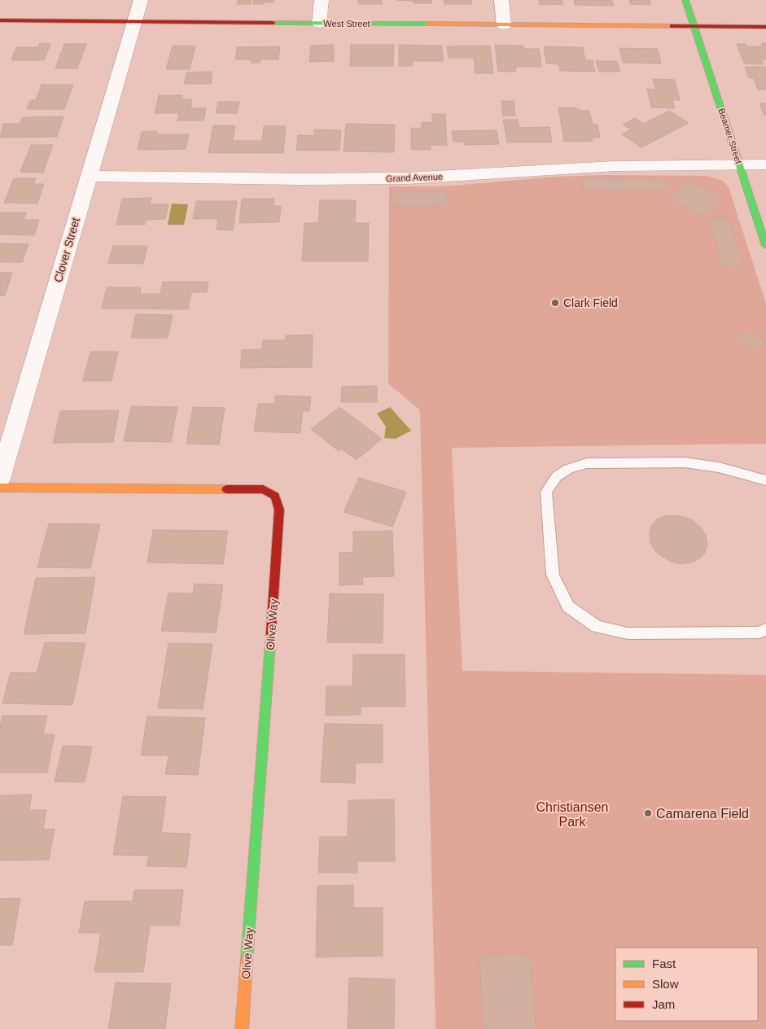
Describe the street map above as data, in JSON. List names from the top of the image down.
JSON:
{
  "streets": {
    "street": [
      "West Street",
      "Beamer Street",
      "Grand Avenue",
      "Clover Street",
      "Olive Way"
    ]
  },
  "crossings": [
    ["West Street", "Beamer Street"],
    ["West Street", "Clover Street"],
    ["Beamer Street", "Grand Avenue"],
    ["Grand Avenue", "Clover Street"]
  ],
  "parks": ["Christiansen Park"],
  "places": ["Clark Field", "Camarena Field"],
  "legend": ["Fast", "Slow", "Jam"]
}
